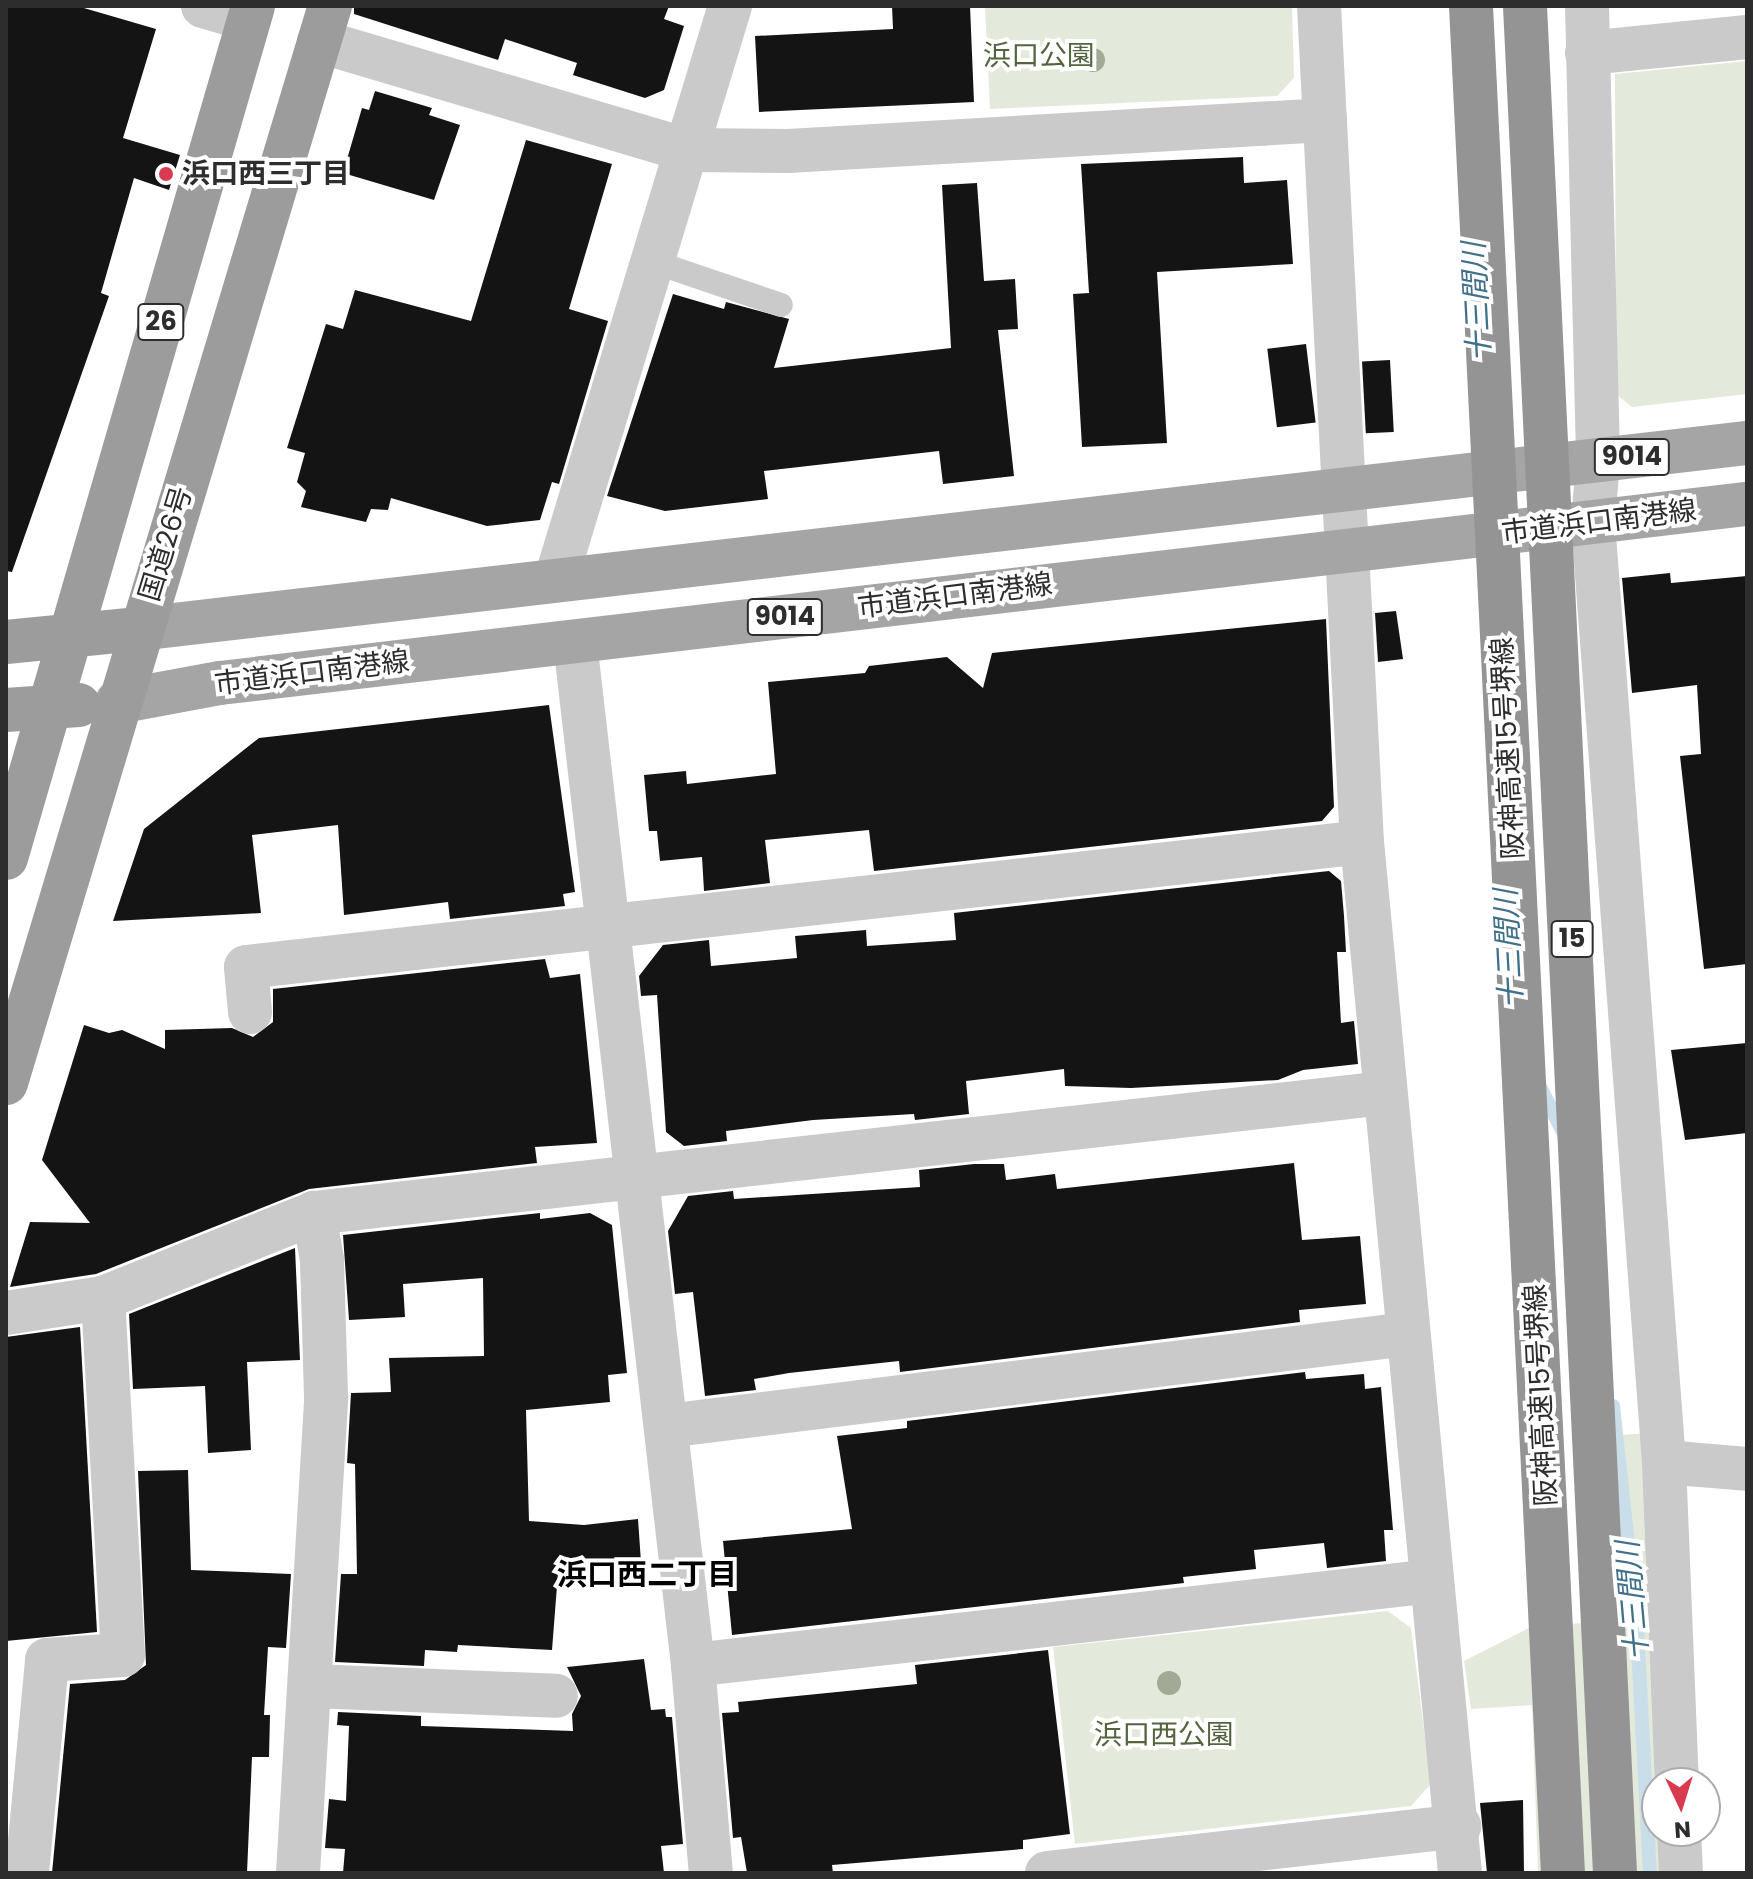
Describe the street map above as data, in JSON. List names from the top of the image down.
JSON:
{
  "streets": {
    "highway": [
      "26",
      "国道26号",
      "阪神高速15号堺線",
      "15"
    ],
    "main road": ["9014", "市道浜口南港線"]
  },
  "crossings": [
    ["市道浜口南港線", "国道26号"]
  ],
  "districts": ["浜口西二丁目"],
  "water": ["十三間川"],
  "parks": ["浜口公園", "浜口西公園"],
  "places": ["浜口西三丁目"],
  "north": "bottom"
}
